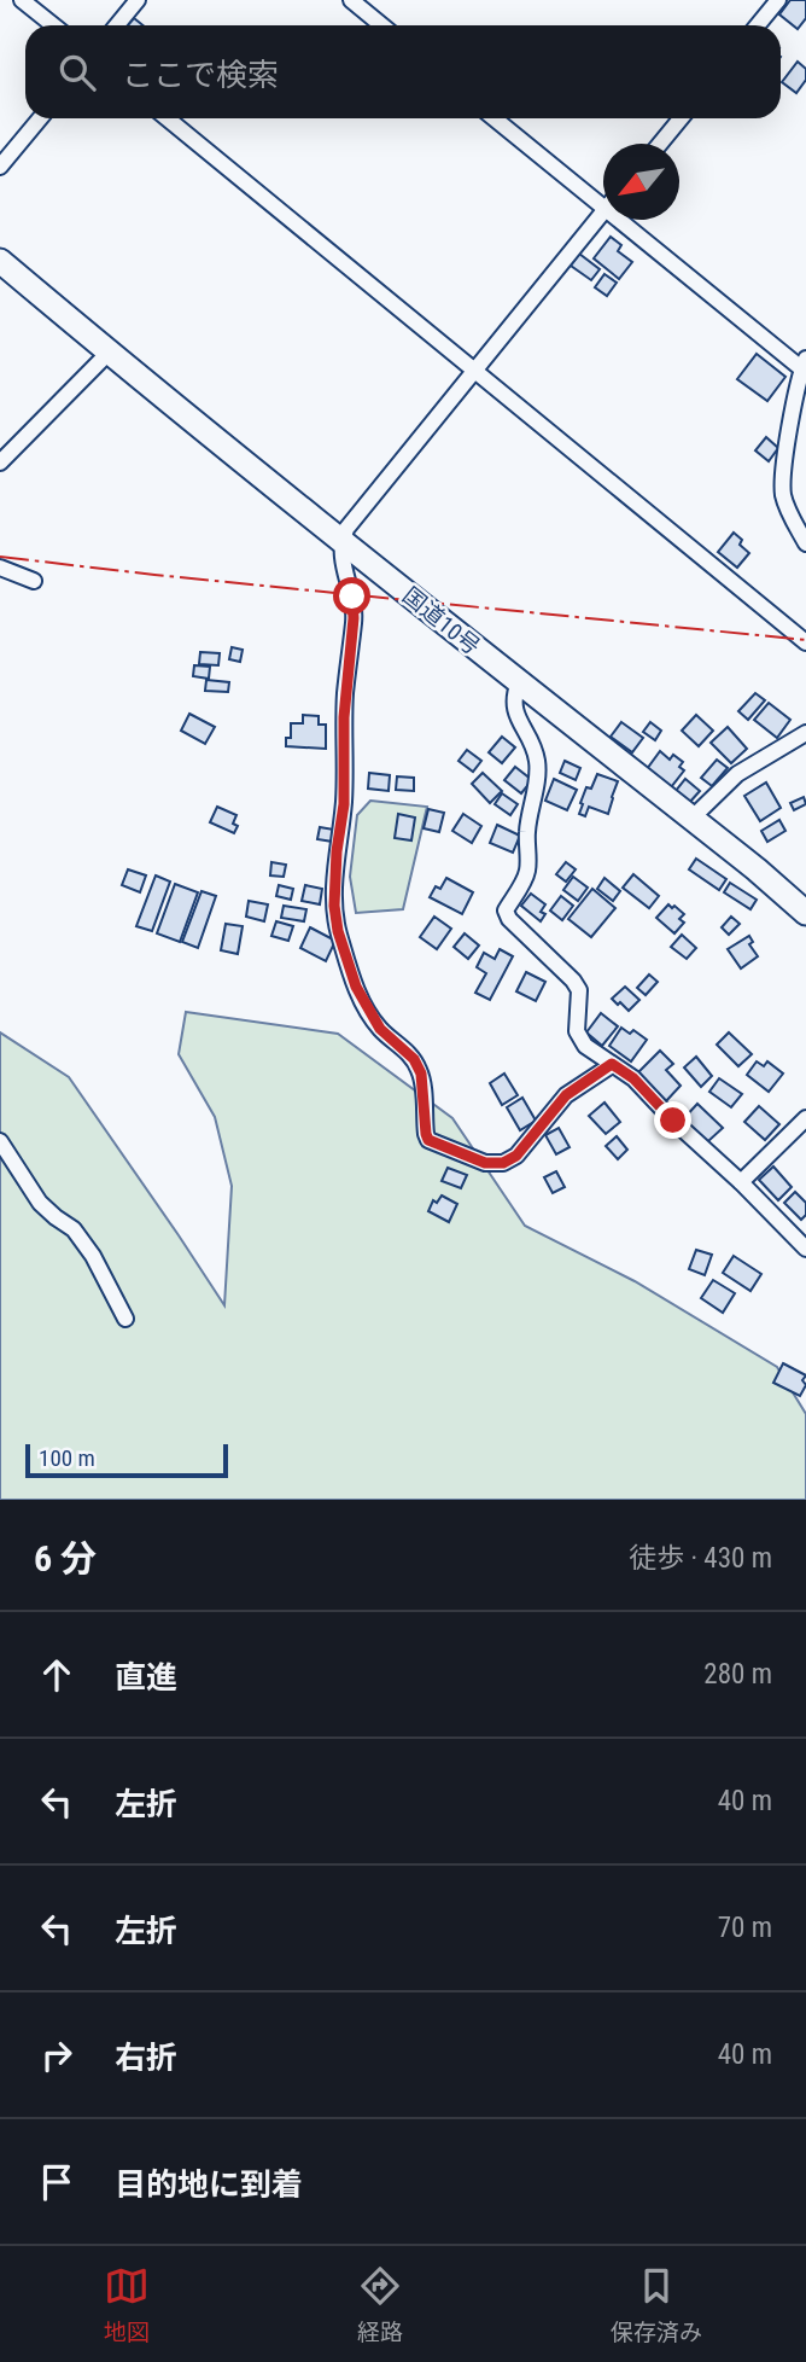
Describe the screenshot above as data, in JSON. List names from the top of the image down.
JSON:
{
  "streets": {
    "highway": ["国道10号"]
  },
  "scale_bar": "100 m",
  "north": "bottom left",
  "page": {
    "search": "ここで検索",
    "scale": "100 m",
    "heading": ["6 分", "徒歩 · 430 m"],
    "list": [
      ["直進", "280 m"],
      ["左折", "40 m"],
      ["左折", "70 m"],
      ["右折", "40 m"],
      "目的地に到着"
    ],
    "nav": ["地図", "経路", "保存済み"]
  }
}
